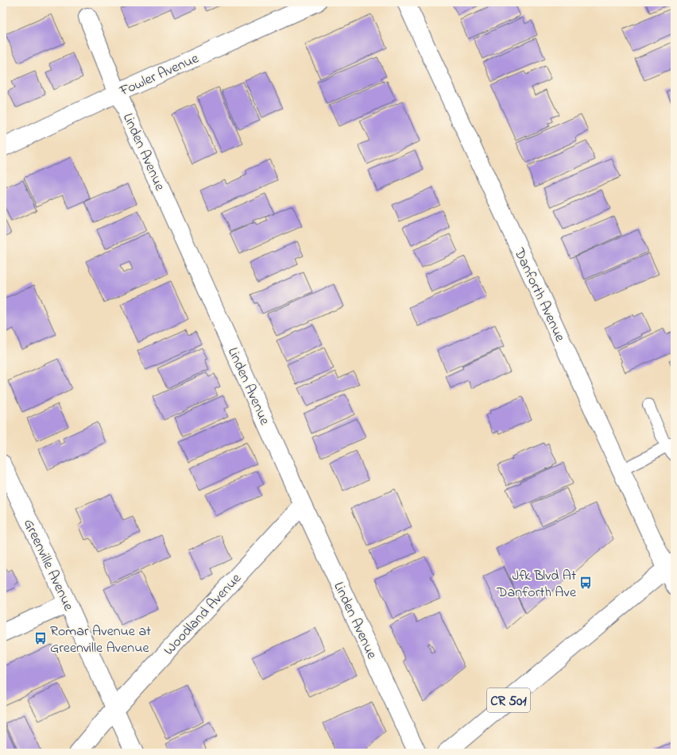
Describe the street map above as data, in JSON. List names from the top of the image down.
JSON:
{
  "streets": {
    "street": [
      "Fowler Avenue",
      "Linden Avenue",
      "Danforth Avenue",
      "Greenville Avenue",
      "Woodland Avenue",
      "CR 501"
    ]
  },
  "crossings": [
    ["Fowler Avenue", "Linden Avenue"],
    ["Linden Avenue", "Woodland Avenue"],
    ["Danforth Avenue", "CR 501"],
    ["Greenville Avenue", "Woodland Avenue"]
  ],
  "places": {
    "bus stop": ["Jfk Blvd At Danforth Ave", "Romar Avenue at Greenville Avenue"]
  }
}
